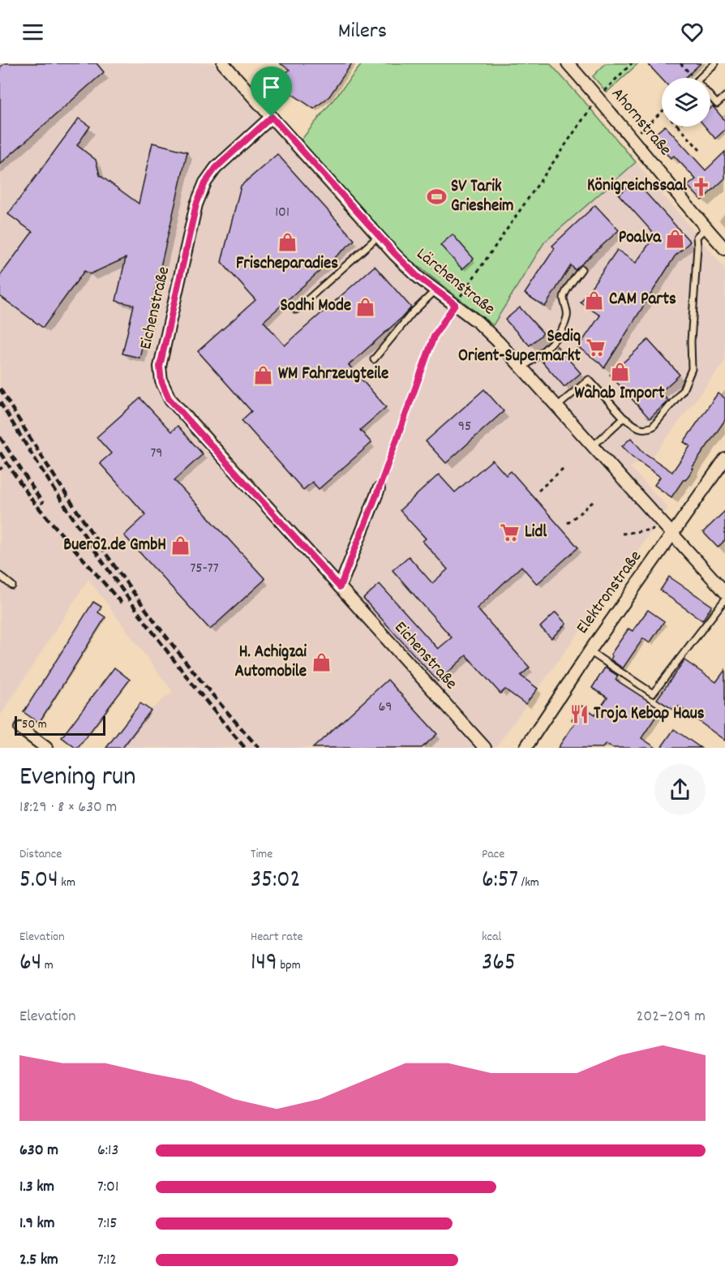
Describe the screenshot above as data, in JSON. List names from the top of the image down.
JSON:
{
  "streets": {
    "street": [
      "Ahornstraße",
      "Lärchenstraße",
      "Eichenstraße",
      "Elektronstraße"
    ]
  },
  "crossings": [
    ["Lärchenstraße", "Eichenstraße"],
    ["Lärchenstraße", "Elektronstraße"]
  ],
  "places": {
    "church": ["Königreichssaal"],
    "sports": ["SV Tarik Griesheim"],
    "shop": [
      "Poalva",
      "Frischeparadies",
      "CAM Parts",
      "Sodhi Mode",
      "Wahab Import",
      "WM Fahrzeugteile",
      "Buero2.de GmbH",
      "H. Achigzai Automobile"
    ],
    "supermarket": ["Sediq Orient-Supermarkt", "Lidl"],
    "restaurant": ["Troja Kebap Haus"]
  },
  "house_numbers": [
    "101",
    "95",
    "79",
    "75-77",
    "69"
  ],
  "scale_bar": "50 m",
  "page": {
    "header": "Milers",
    "scale": "50 m",
    "heading": ["Evening run", "18:29 · 8 × 630 m"],
    "stats": [
      ["Distance", "5.04 km"],
      ["Time", "35:02"],
      ["Pace", "6:57 /km"],
      ["Elevation", "64 m"],
      ["Heart rate", "149 bpm"],
      ["kcal", "365"]
    ],
    "chart": ["Elevation", "202–209 m"],
    "list": [
      {
        "name": "630 m",
        "note": "6:13"
      },
      {
        "name": "1.3 km",
        "note": "7:01"
      },
      {
        "name": "1.9 km",
        "note": "7:15"
      },
      {
        "name": "2.5 km",
        "note": "7:12"
      }
    ]
  }
}
